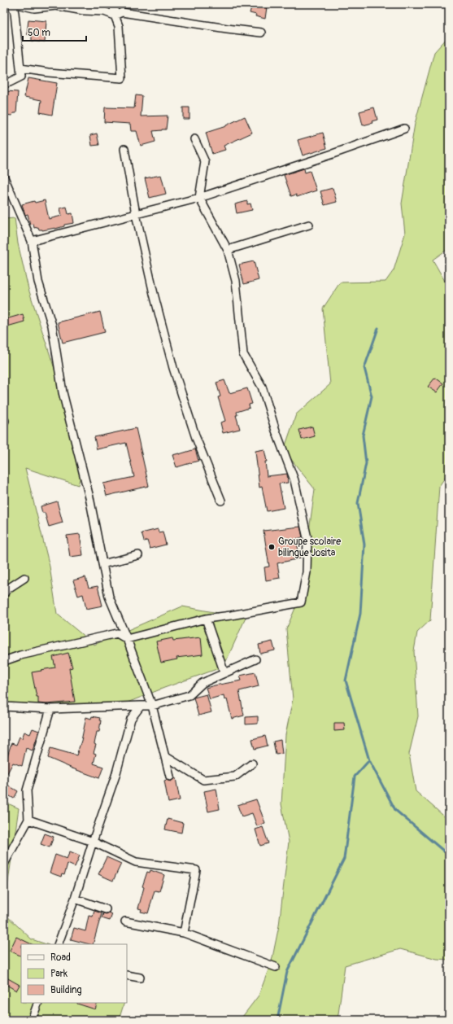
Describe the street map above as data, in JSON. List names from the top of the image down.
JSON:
{
  "places": ["Groupe scolaire bilingue Josita"],
  "legend": ["Road", "Park", "Building"],
  "scale_bar": "50 m"
}
